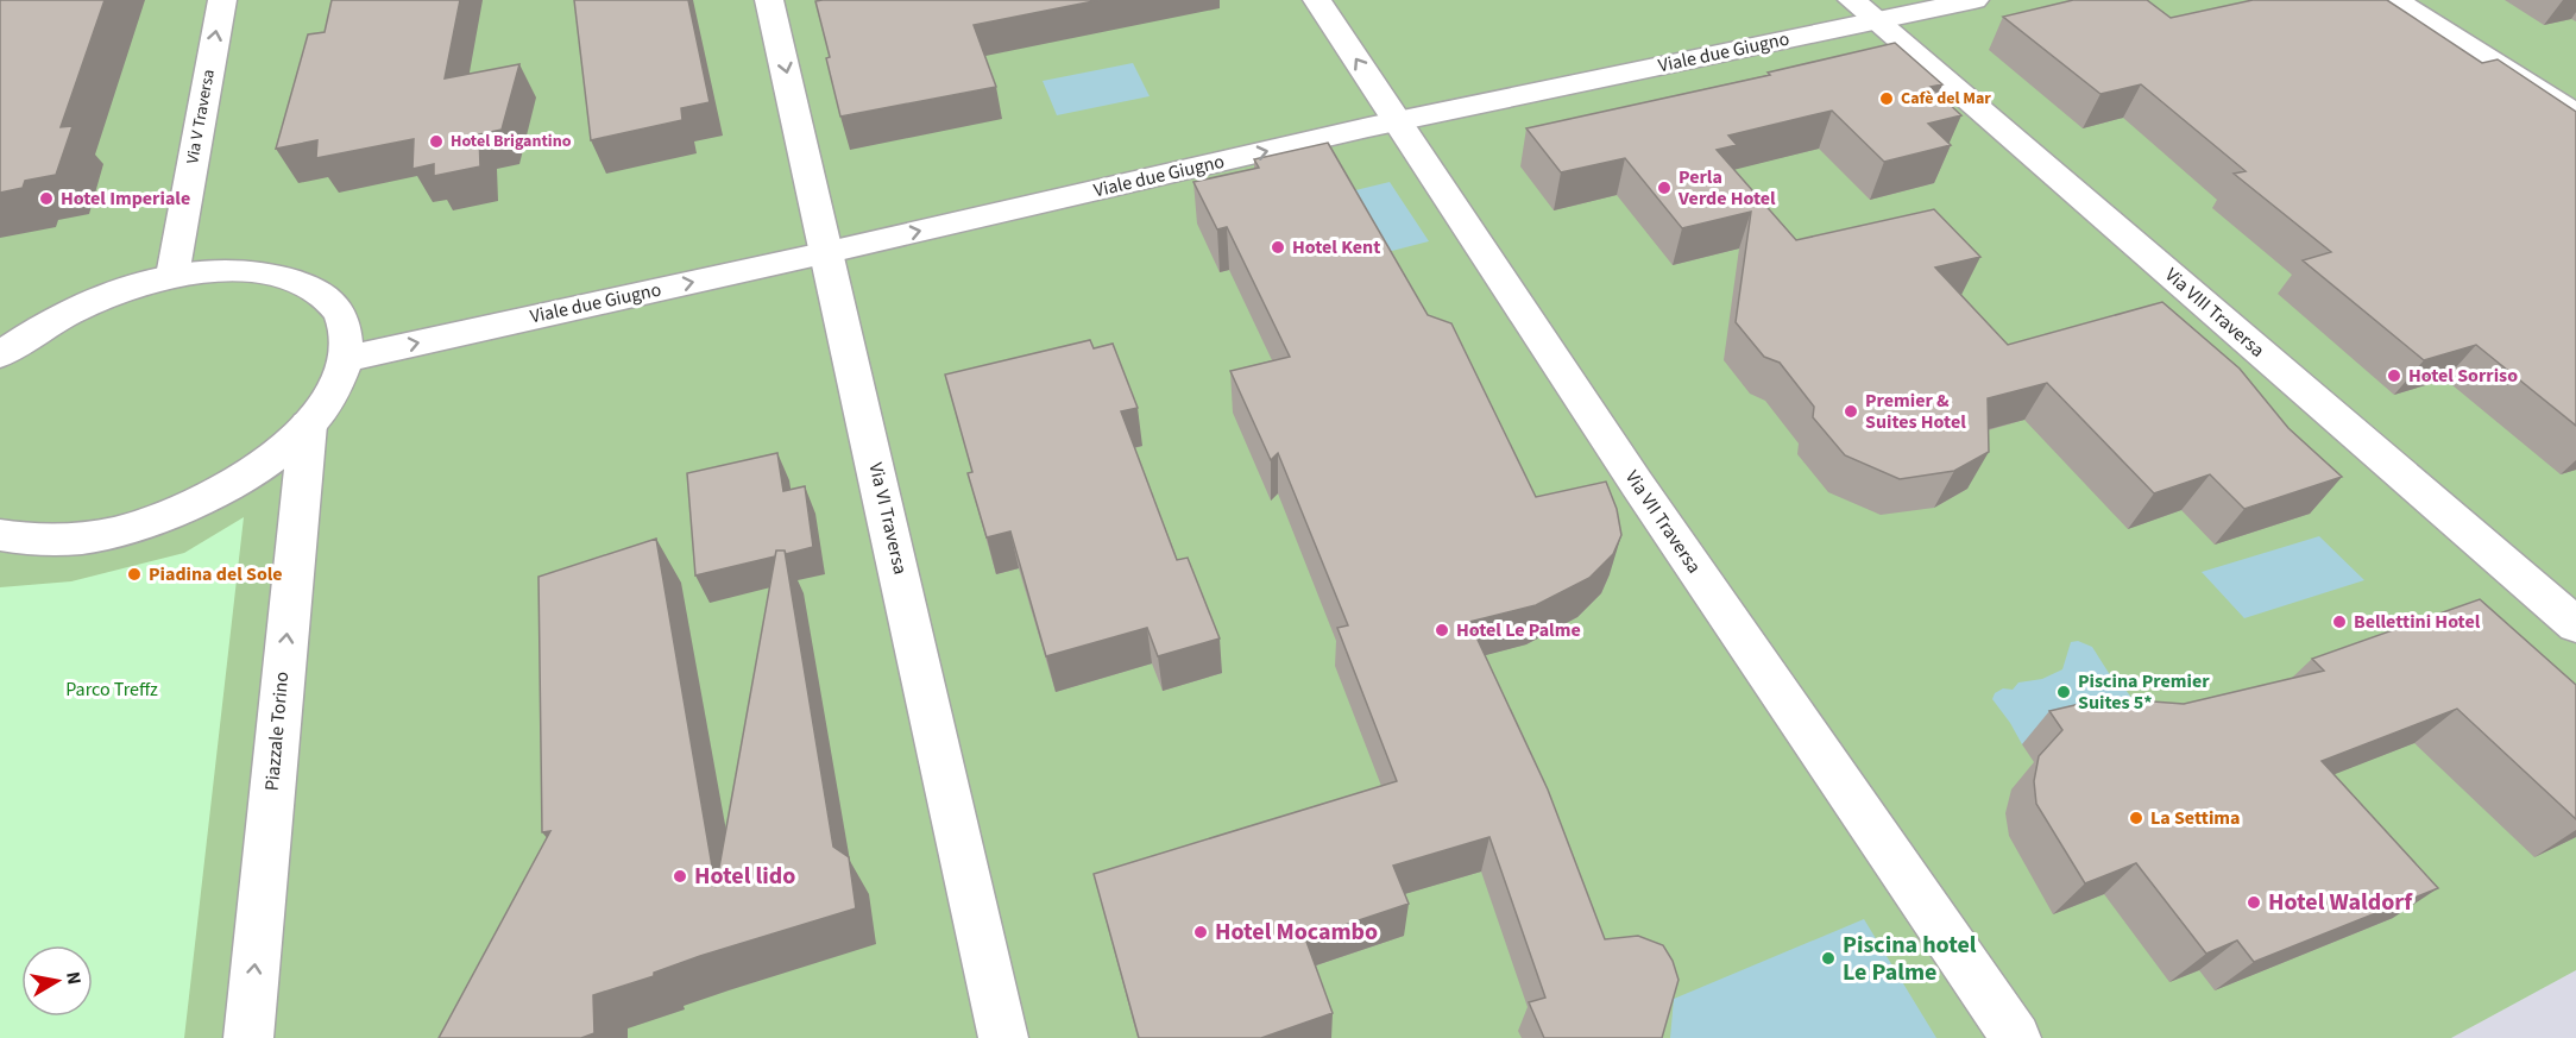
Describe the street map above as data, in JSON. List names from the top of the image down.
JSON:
{
  "streets": {
    "street": [
      "Viale due Giugno",
      "Via V Traversa",
      "Via VIII Traversa",
      "Via VI Traversa",
      "Via VII Traversa",
      "Piazzale Torino"
    ]
  },
  "crossings": [
    ["Viale due Giugno", "Via VIII Traversa"],
    ["Viale due Giugno", "Via VI Traversa"],
    ["Viale due Giugno", "Via VII Traversa"]
  ],
  "one_way": ["Viale due Giugno", "Via V Traversa", "Piazzale Torino"],
  "parks": ["Parco Treffz"],
  "places": [
    "Cafè del Mar",
    "Hotel Brigantino",
    "Perla Verde Hotel",
    "Hotel Imperiale",
    "Hotel Kent",
    "Hotel Sorriso",
    "Premier & Suites Hotel",
    "Piadina del Sole",
    "Bellettini Hotel",
    "Hotel Le Palme",
    "Piscina Premier Suites 5*",
    "La Settima",
    "Hotel lido",
    "Hotel Waldorf",
    "Hotel Mocambo",
    "Piscina hotel Le Palme"
  ],
  "north": "right"
}
